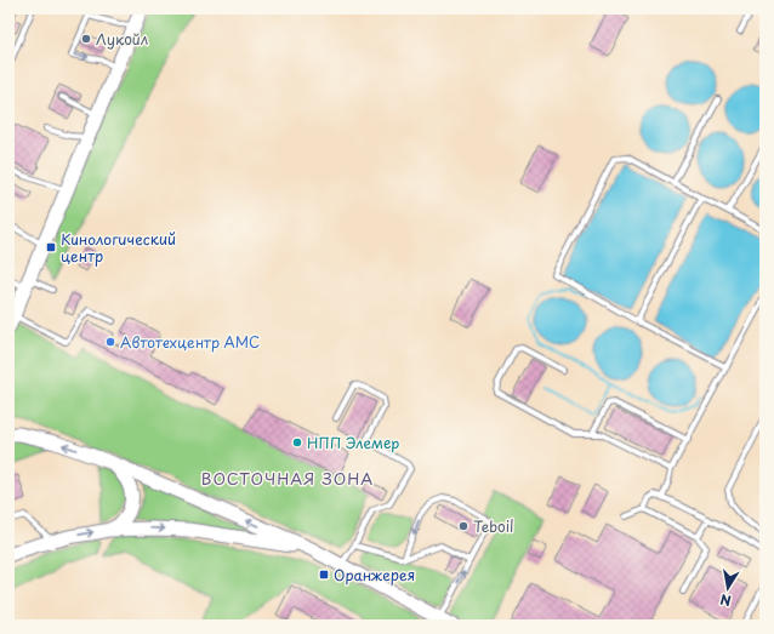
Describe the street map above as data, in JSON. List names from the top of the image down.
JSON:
{
  "districts": ["ВОСТОЧНАЯ ЗОНА"],
  "places": {
    "other": [
      "Лукойл",
      "Автотехцентр АМС",
      "НПП Элемер",
      "Teboil"
    ],
    "transit": ["Кинологический центр", "Оранжерея"]
  },
  "north": "bottom"
}
